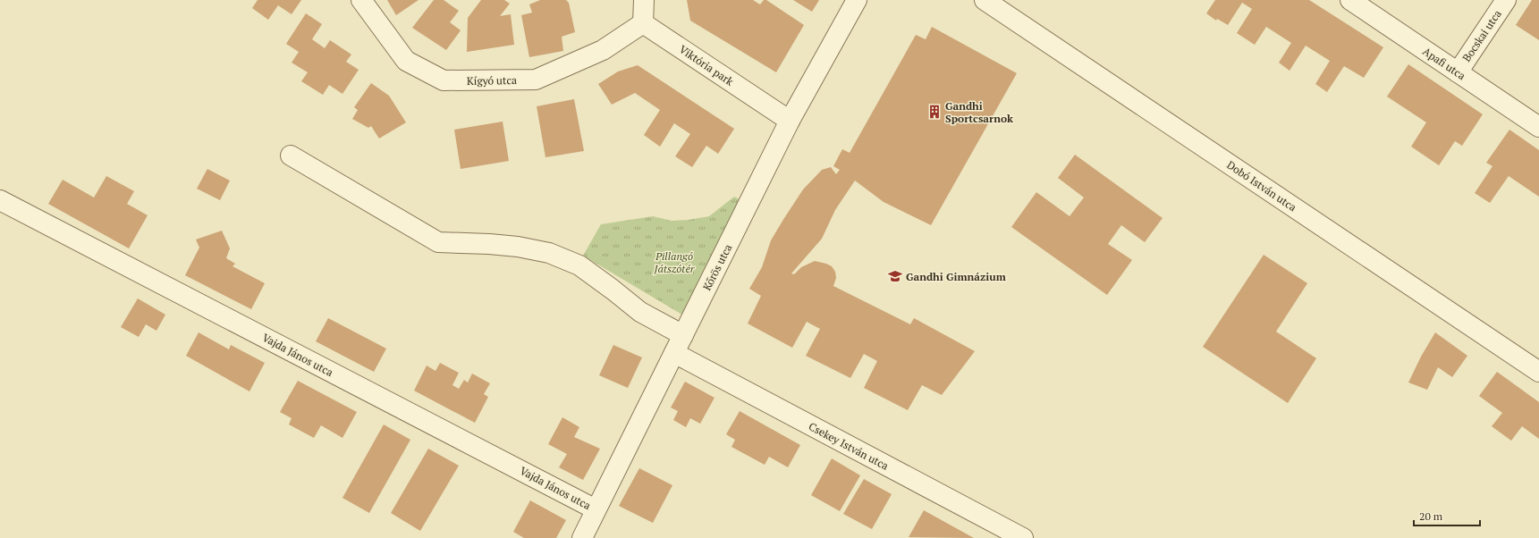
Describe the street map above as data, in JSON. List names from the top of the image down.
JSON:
{
  "streets": {
    "street": [
      "Bocskai utca",
      "Apafi utca",
      "Viktória park",
      "Kígyó utca",
      "Dobó István utca",
      "Kőrös utca",
      "Vajda János utca",
      "Csekey István utca"
    ]
  },
  "crossings": [
    ["Bocskai utca", "Apafi utca"],
    ["Viktória park", "Kígyó utca"],
    ["Viktória park", "Kőrös utca"],
    ["Kőrös utca", "Vajda János utca"],
    ["Kőrös utca", "Csekey István utca"]
  ],
  "parks": ["Pillangó Játszótér"],
  "places": {
    "building": ["Gandhi Sportcsarnok"],
    "school or university": ["Gandhi Gimnázium"]
  },
  "scale_bar": "20 m"
}
